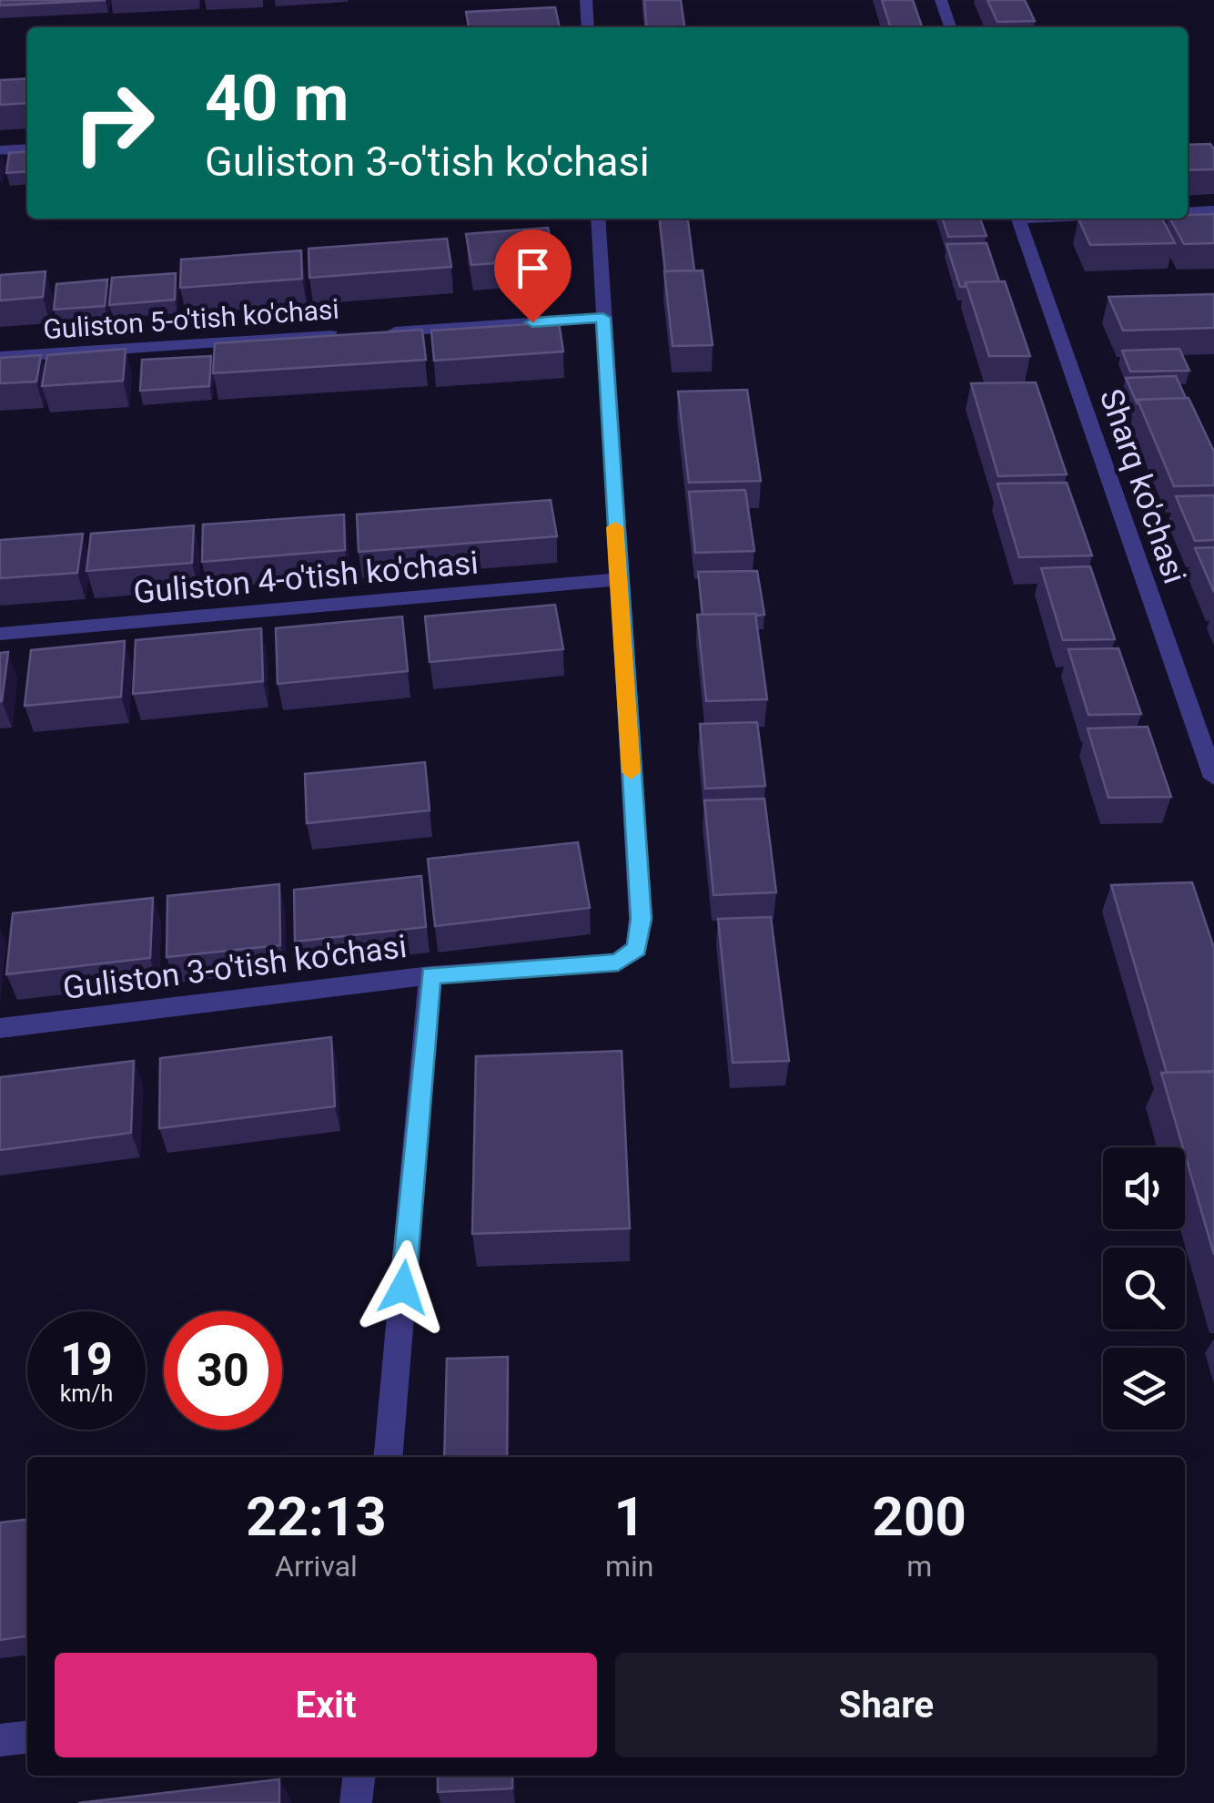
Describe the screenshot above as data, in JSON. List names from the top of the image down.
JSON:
{
  "streets": {
    "street": [
      "Guliston 5-o'tish ko'chasi",
      "Sharq ko'chasi",
      "Guliston 4-o'tish ko'chasi",
      "Guliston 3-o'tish ko'chasi"
    ]
  },
  "crossings": [
    ["Guliston 4-o'tish ko'chasi", "Guliston 3-o'tish ko'chasi"]
  ],
  "page": {
    "turn": ["40 m", "Guliston 3-o'tish ko'chasi"],
    "speed": "19 km/h",
    "limit": "30",
    "eta": [
      "22:13",
      "Arrival",
      "1",
      "min",
      "200",
      "m"
    ],
    "buttons": ["Exit", "Share"]
  }
}
